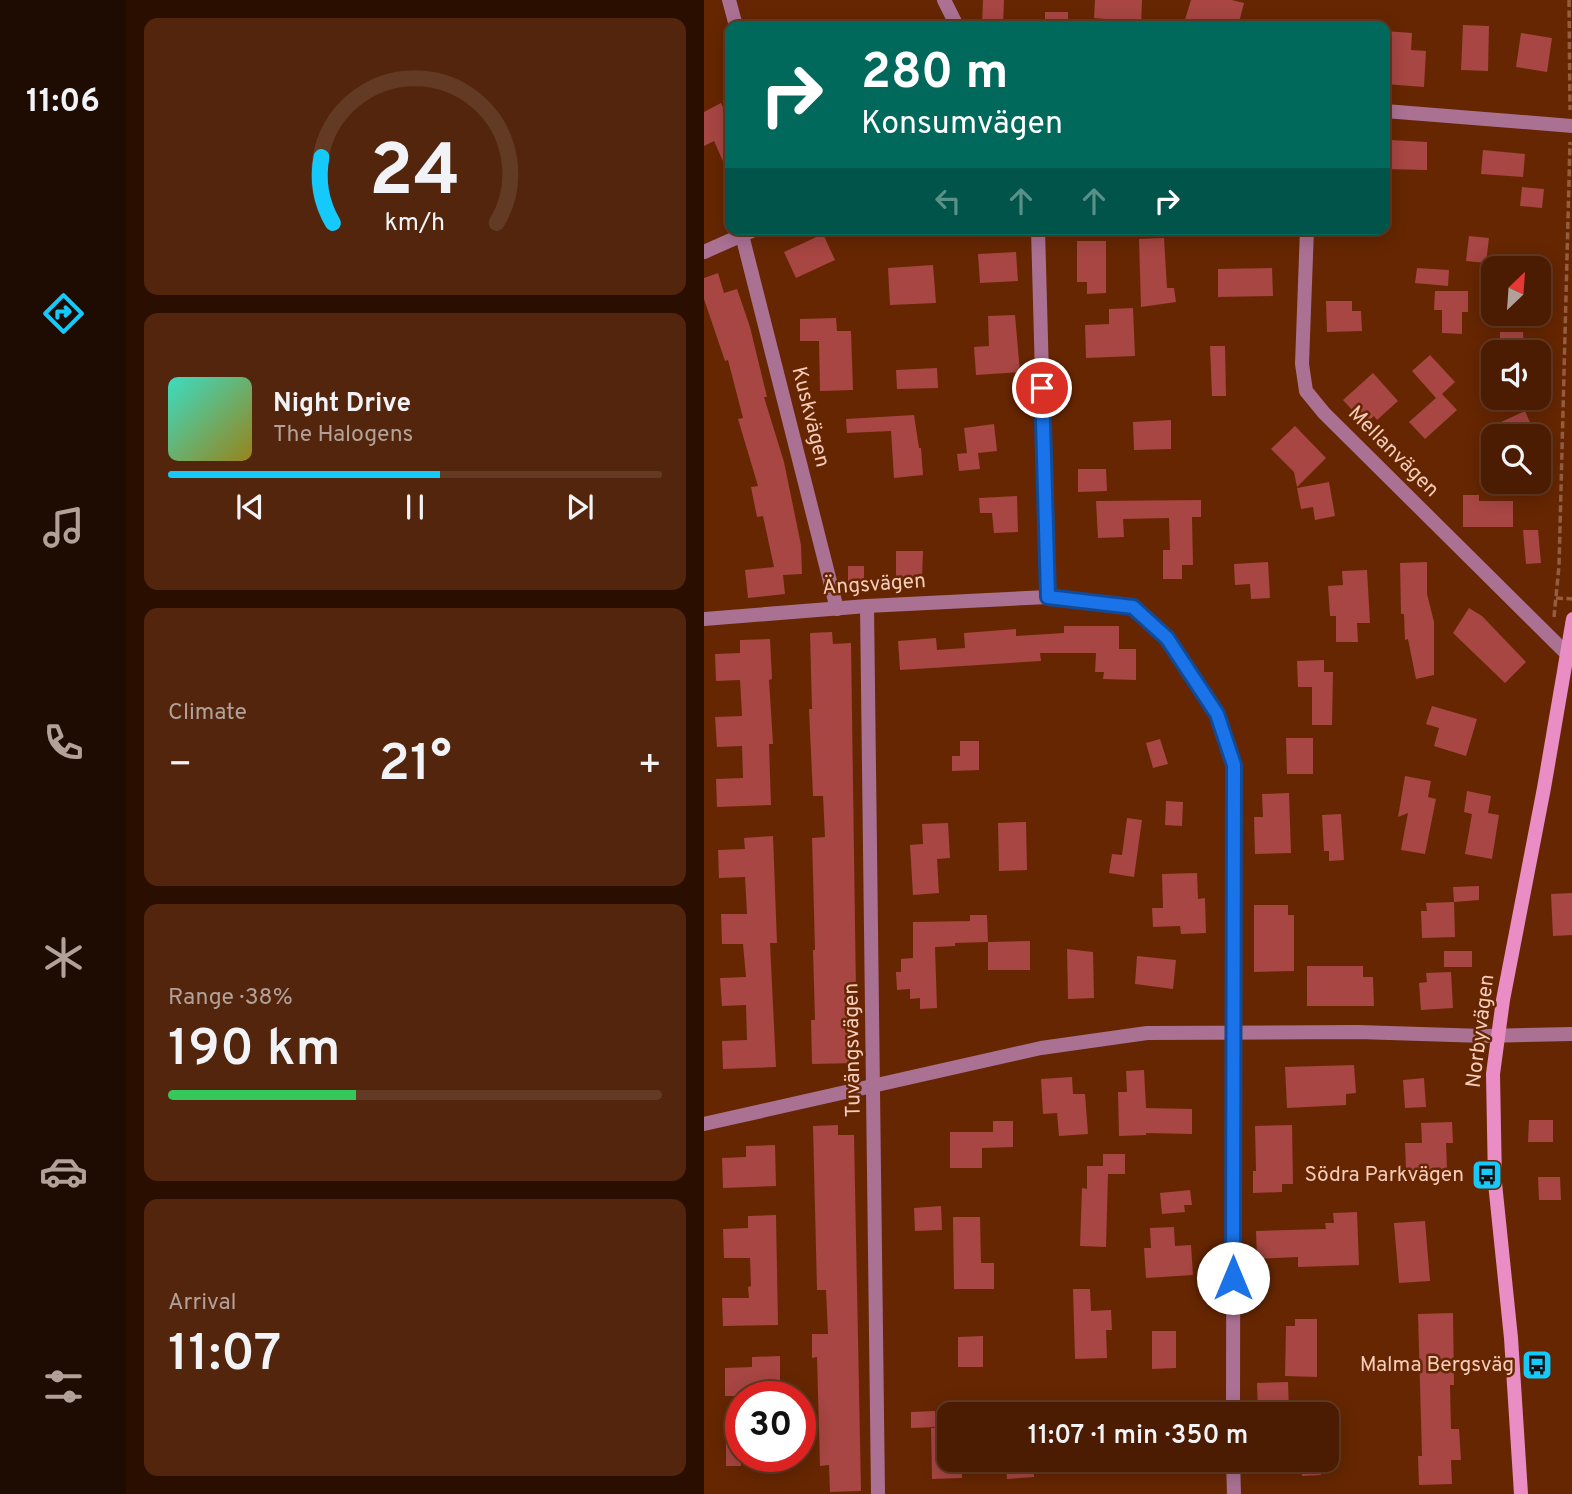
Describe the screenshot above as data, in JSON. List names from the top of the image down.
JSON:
{
  "streets": {
    "street": [
      "Kuskvägen",
      "Mellanvägen",
      "Ängsvägen",
      "Norbyvägen",
      "Tuvängsvägen"
    ]
  },
  "crossings": [
    ["Kuskvägen", "Ängsvägen"],
    ["Mellanvägen", "Norbyvägen"],
    ["Ängsvägen", "Tuvängsvägen"]
  ],
  "places": {
    "bus stop": ["Södra Parkvägen", "Malma Bergsväg"]
  },
  "north": "top right",
  "page": {
    "tabs": "11:06",
    "turn": ["280 m", "Konsumvägen"],
    "song": ["Night Drive", "The Halogens"],
    "tile": [
      "Climate",
      ["Range · 38%", "190 km"],
      ["Arrival", "11:07"]
    ],
    "heat": ["−", "21°", "+"],
    "limit": "30",
    "trip": "11:07 · 1 min · 350 m",
    "gauge": ["24", "km/h"]
  }
}
